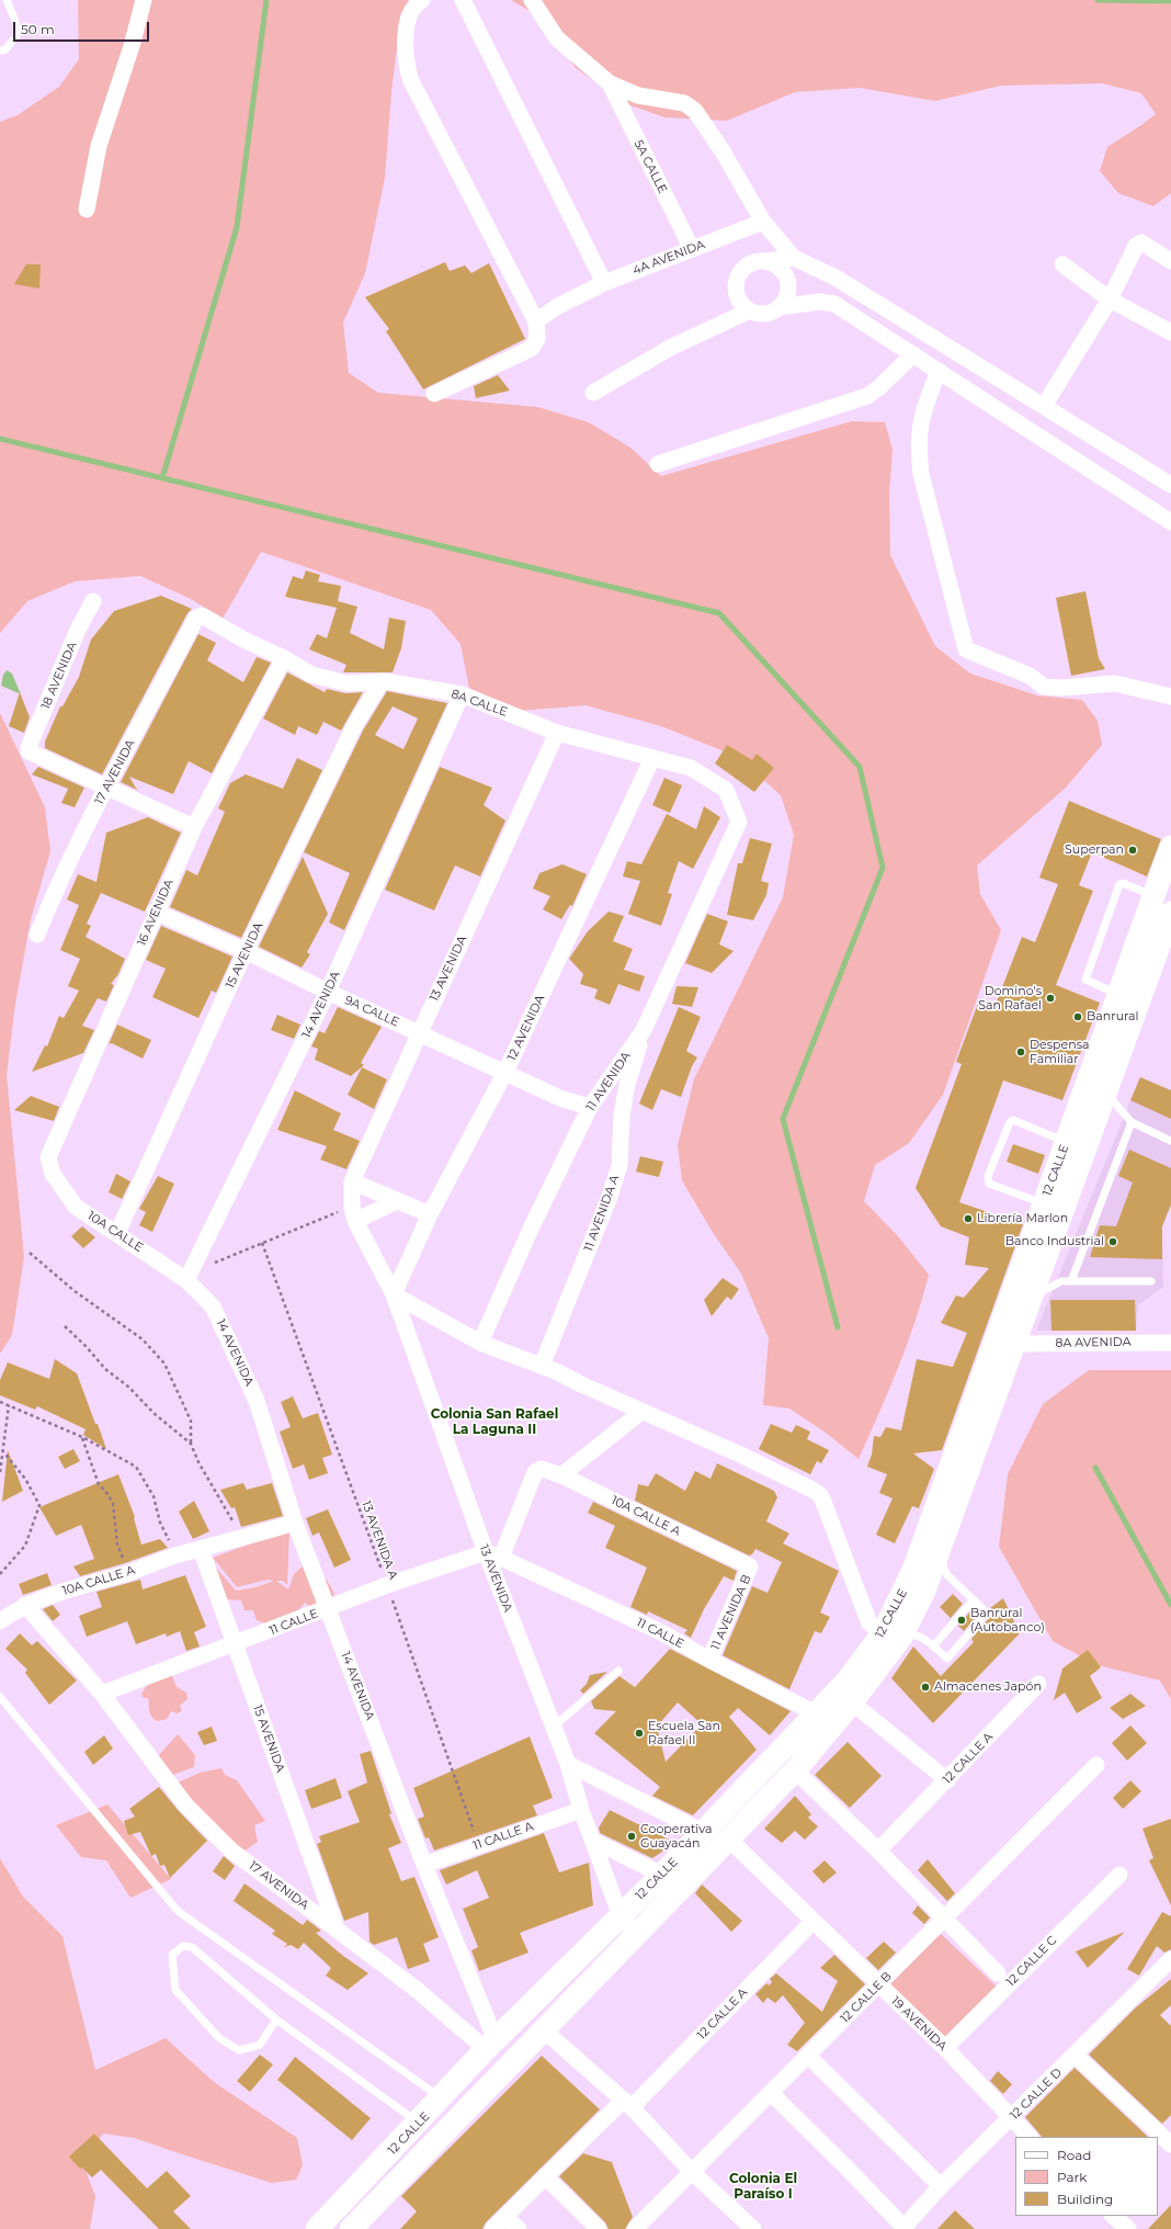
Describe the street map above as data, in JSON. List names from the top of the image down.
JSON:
{
  "streets": {
    "main road": ["12 CALLE"],
    "street": [
      "5A CALLE",
      "4A AVENIDA",
      "18 AVENIDA",
      "8A CALLE",
      "17 AVENIDA",
      "16 AVENIDA",
      "15 AVENIDA",
      "13 AVENIDA",
      "14 AVENIDA",
      "9A CALLE",
      "12 AVENIDA",
      "11 AVENIDA",
      "11 AVENIDA A",
      "10A CALLE",
      "8A AVENIDA",
      "10A CALLE A",
      "11 AVENIDA B",
      "11 CALLE",
      "12 CALLE A",
      "11 CALLE A",
      "12 CALLE C",
      "12 CALLE B",
      "19 AVENIDA",
      "12 CALLE D"
    ],
    "path": ["13 AVENIDA A"]
  },
  "crossings": [
    ["5A CALLE", "4A AVENIDA"],
    ["18 AVENIDA", "17 AVENIDA"],
    ["8A CALLE", "17 AVENIDA"],
    ["8A CALLE", "16 AVENIDA"],
    ["8A CALLE", "15 AVENIDA"],
    ["8A CALLE", "13 AVENIDA"],
    ["8A CALLE", "14 AVENIDA"],
    ["8A CALLE", "12 AVENIDA"],
    ["8A CALLE", "11 AVENIDA"],
    ["17 AVENIDA", "15 AVENIDA"],
    ["17 AVENIDA", "14 AVENIDA"],
    ["17 AVENIDA", "12 CALLE"],
    ["17 AVENIDA", "10A CALLE A"],
    ["17 AVENIDA", "11 CALLE"],
    ["16 AVENIDA", "9A CALLE"],
    ["16 AVENIDA", "10A CALLE"],
    ["15 AVENIDA", "9A CALLE"],
    ["15 AVENIDA", "10A CALLE"],
    ["15 AVENIDA", "10A CALLE A"],
    ["15 AVENIDA", "11 CALLE"],
    ["13 AVENIDA", "9A CALLE"],
    ["13 AVENIDA", "12 AVENIDA"],
    ["13 AVENIDA", "12 CALLE"],
    ["13 AVENIDA", "10A CALLE A"],
    ["13 AVENIDA", "11 CALLE"],
    ["13 AVENIDA", "11 CALLE A"],
    ["14 AVENIDA", "9A CALLE"],
    ["14 AVENIDA", "12 CALLE"],
    ["14 AVENIDA", "10A CALLE"],
    ["14 AVENIDA", "10A CALLE A"],
    ["14 AVENIDA", "11 CALLE"],
    ["14 AVENIDA", "11 CALLE A"],
    ["9A CALLE", "12 AVENIDA"],
    ["9A CALLE", "11 AVENIDA"],
    ["11 AVENIDA", "11 AVENIDA A"],
    ["12 CALLE", "8A AVENIDA"],
    ["12 CALLE", "11 CALLE"],
    ["12 CALLE", "19 AVENIDA"],
    ["10A CALLE A", "11 AVENIDA B"],
    ["10A CALLE A", "11 CALLE"],
    ["13 AVENIDA A", "11 CALLE"],
    ["13 AVENIDA A", "11 CALLE A"],
    ["11 AVENIDA B", "11 CALLE"],
    ["12 CALLE A", "19 AVENIDA"],
    ["12 CALLE C", "19 AVENIDA"],
    ["12 CALLE B", "19 AVENIDA"],
    ["19 AVENIDA", "12 CALLE D"]
  ],
  "districts": ["Colonia San Rafael La Laguna II", "Colonia El Paraíso I"],
  "places": [
    "Superpan",
    "Domino's San Rafael",
    "Banrural",
    "Despensa Familiar",
    "Librería Marlon",
    "Banco Industrial",
    "Banrural (Autobanco)",
    "Almacenes Japón",
    "Escuela San Rafael II",
    "Cooperativa Guayacán"
  ],
  "legend": ["Road", "Park", "Building"],
  "scale_bar": "50 m"
}
